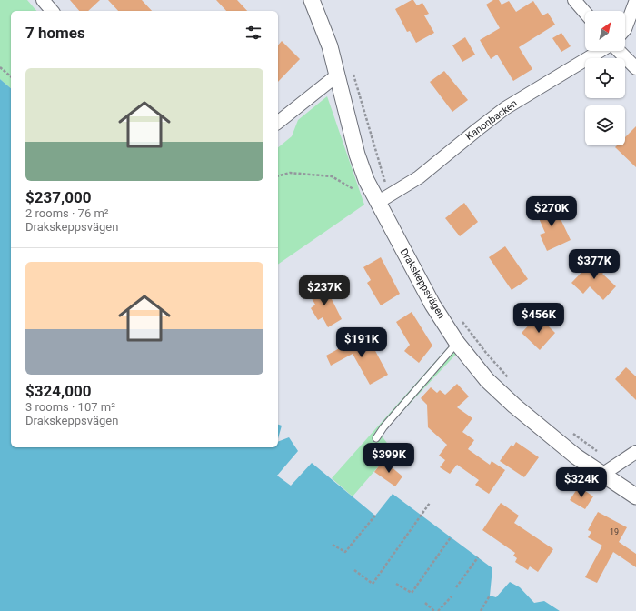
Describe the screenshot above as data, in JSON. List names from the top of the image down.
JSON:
{
  "streets": {
    "street": ["Kanonbacken", "Drakskeppsvägen"]
  },
  "crossings": [
    ["Kanonbacken", "Drakskeppsvägen"]
  ],
  "house_numbers": ["19"],
  "north": "top right",
  "page": {
    "heading": "7 homes",
    "list": [
      {
        "name": "$237,000",
        "note": "2 rooms · 76 m² · Drakskeppsvägen"
      },
      {
        "name": "$324,000",
        "note": "3 rooms · 107 m² · Drakskeppsvägen"
      }
    ],
    "price": [
      "$270K",
      "$377K",
      "$237K",
      "$456K",
      "$191K",
      "$399K",
      "$324K"
    ]
  }
}
